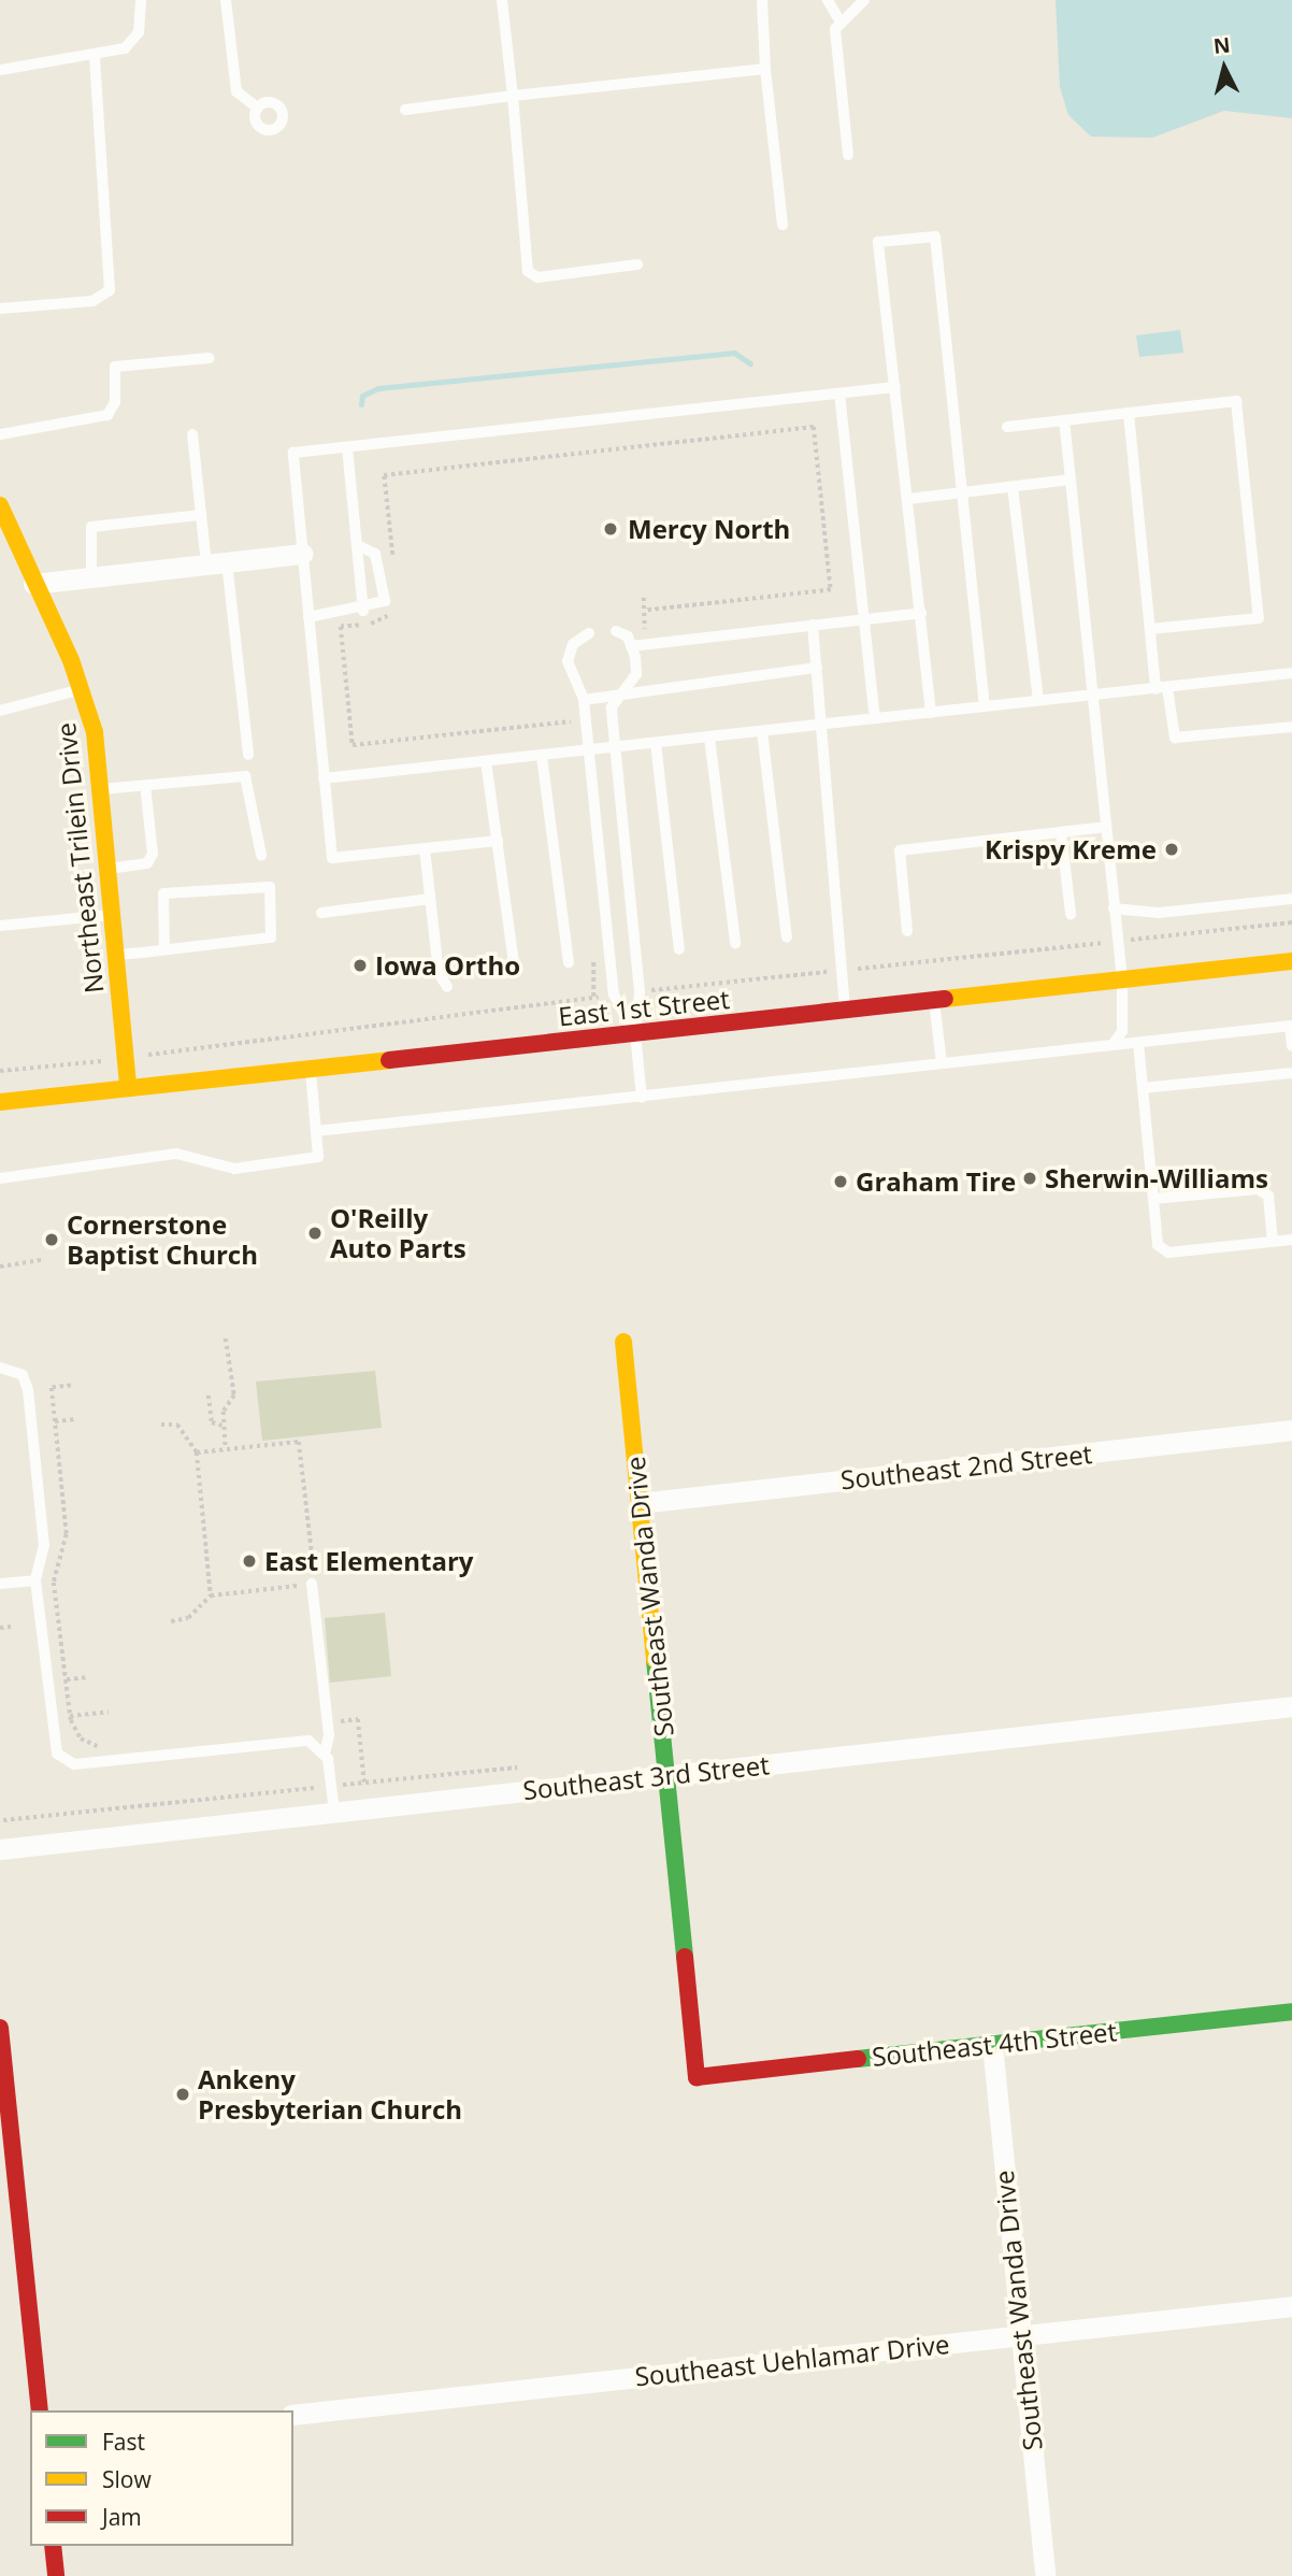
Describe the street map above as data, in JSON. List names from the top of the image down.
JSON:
{
  "streets": {
    "street": [
      "Northeast Trilein Drive",
      "East 1st Street",
      "Southeast 2nd Street",
      "Southeast Wanda Drive",
      "Southeast 3rd Street",
      "Southeast 4th Street",
      "Southeast Uehlamar Drive"
    ]
  },
  "crossings": [
    ["Northeast Trilein Drive", "East 1st Street"],
    ["Southeast 2nd Street", "Southeast Wanda Drive"],
    ["Southeast Wanda Drive", "Southeast 3rd Street"],
    ["Southeast Wanda Drive", "Southeast 4th Street"],
    ["Southeast Wanda Drive", "Southeast Uehlamar Drive"]
  ],
  "places": [
    "Mercy North",
    "Krispy Kreme",
    "Iowa Ortho",
    "Sherwin-Williams",
    "Graham Tire",
    "O'Reilly Auto Parts",
    "Cornerstone Baptist Church",
    "East Elementary",
    "Ankeny Presbyterian Church"
  ],
  "legend": ["Fast", "Slow", "Jam"],
  "north": "top"
}
